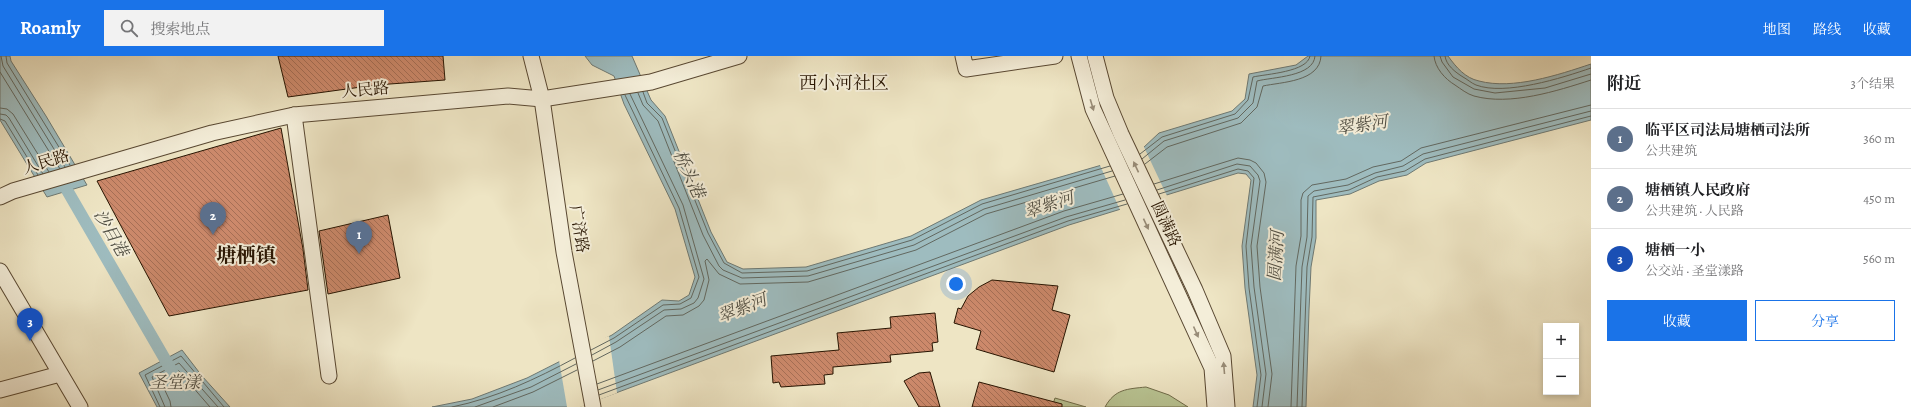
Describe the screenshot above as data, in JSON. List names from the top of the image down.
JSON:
{
  "streets": {
    "street": ["人民路", "圆满路", "广济路"]
  },
  "crossings": [
    ["人民路", "广济路"]
  ],
  "districts": ["西小河社区", "塘栖镇"],
  "water": [
    "翠紫河",
    "桥头港",
    "沙目港",
    "圆满河",
    "圣堂漾"
  ],
  "page": {
    "header": "Roamly",
    "search": "搜索地点",
    "nav": ["地图", "路线", "收藏"],
    "heading": ["附近", "3个结果"],
    "list": [
      {
        "mark": "1",
        "name": "临平区司法局塘栖司法所",
        "note": "公共建筑",
        "value": "360 m"
      },
      {
        "mark": "2",
        "name": "塘栖镇人民政府",
        "note": "公共建筑 · 人民路",
        "value": "450 m"
      },
      {
        "mark": "3",
        "name": "塘栖一小",
        "note": "公交站 · 圣堂漾路",
        "value": "560 m"
      }
    ],
    "pins": ["2", "1", "3"],
    "buttons": ["收藏", "分享"],
    "map_buttons": ["+", "−"]
  }
}
